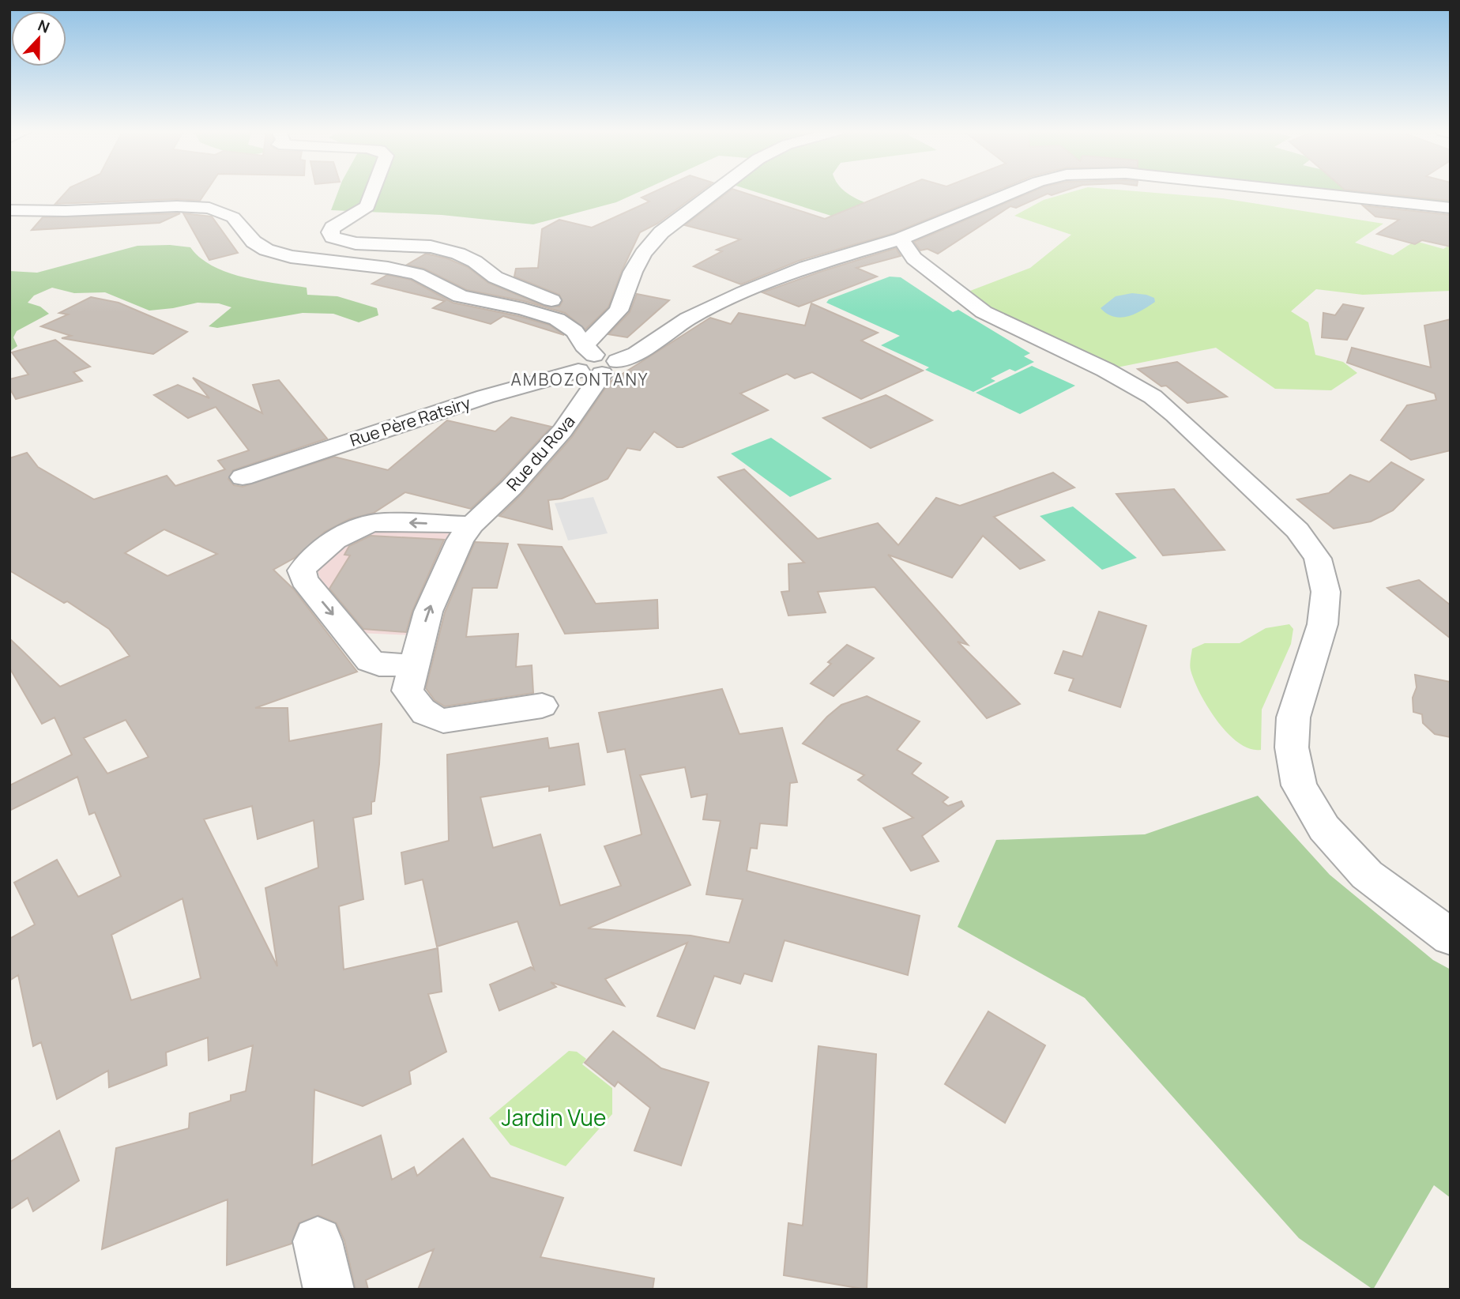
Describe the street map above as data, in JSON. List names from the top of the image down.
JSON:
{
  "streets": {
    "street": ["Rue Père Ratsiry", "Rue du Rova"]
  },
  "crossings": [
    ["Rue Père Ratsiry", "Rue du Rova"]
  ],
  "districts": ["AMBOZONTANY"],
  "parks": ["Jardin Vue"],
  "north": "top"
}
